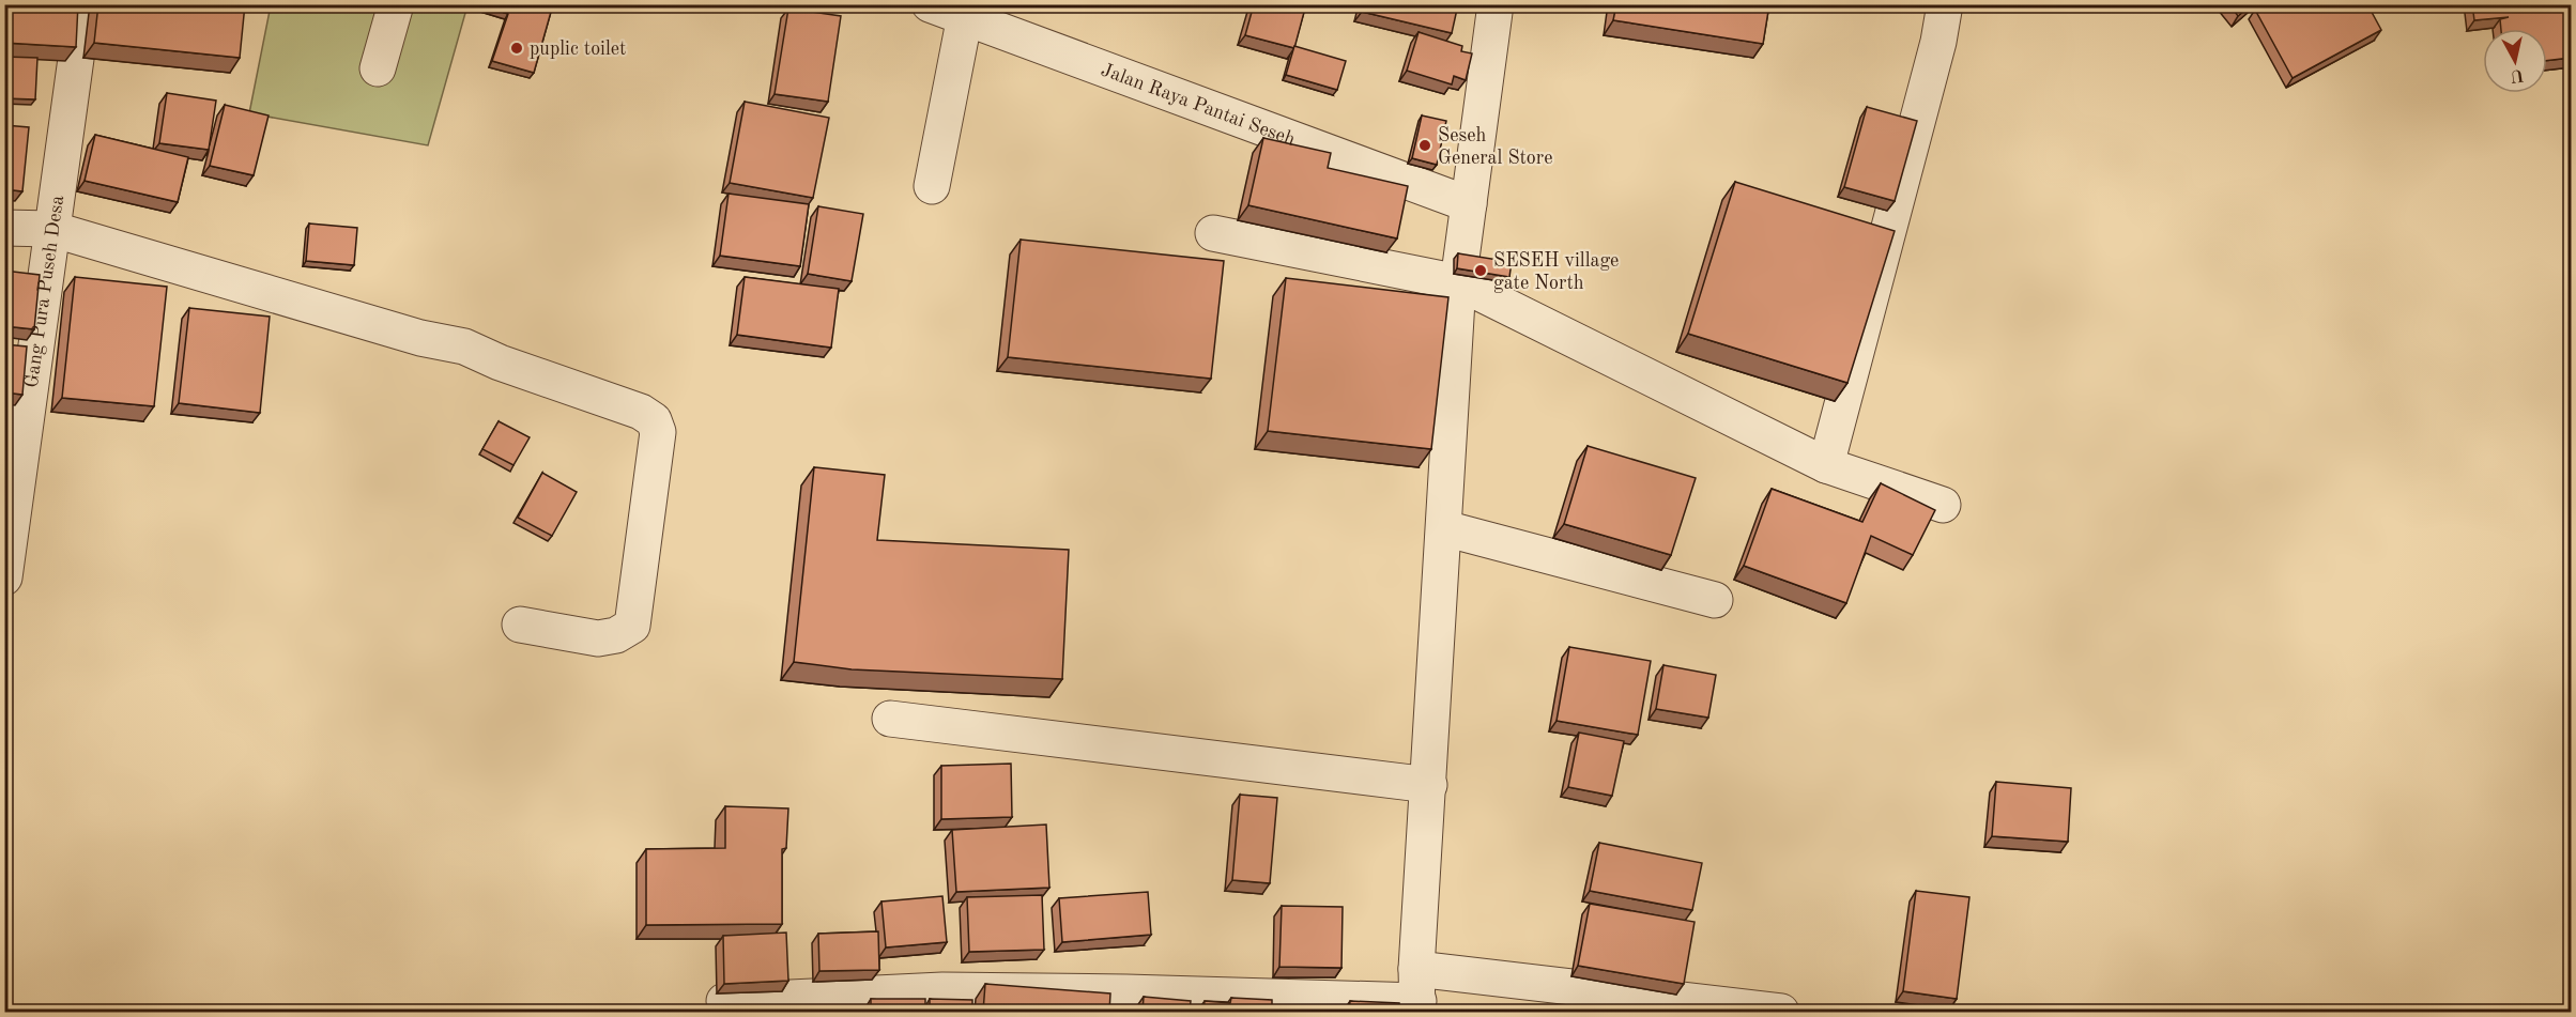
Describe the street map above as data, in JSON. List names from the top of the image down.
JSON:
{
  "streets": {
    "street": ["Jalan Raya Pantai Seseh", "Gang Pura Puseh Desa"]
  },
  "places": ["puplic toilet", "Seseh General Store", "SESEH village gate North"],
  "north": "bottom"
}
